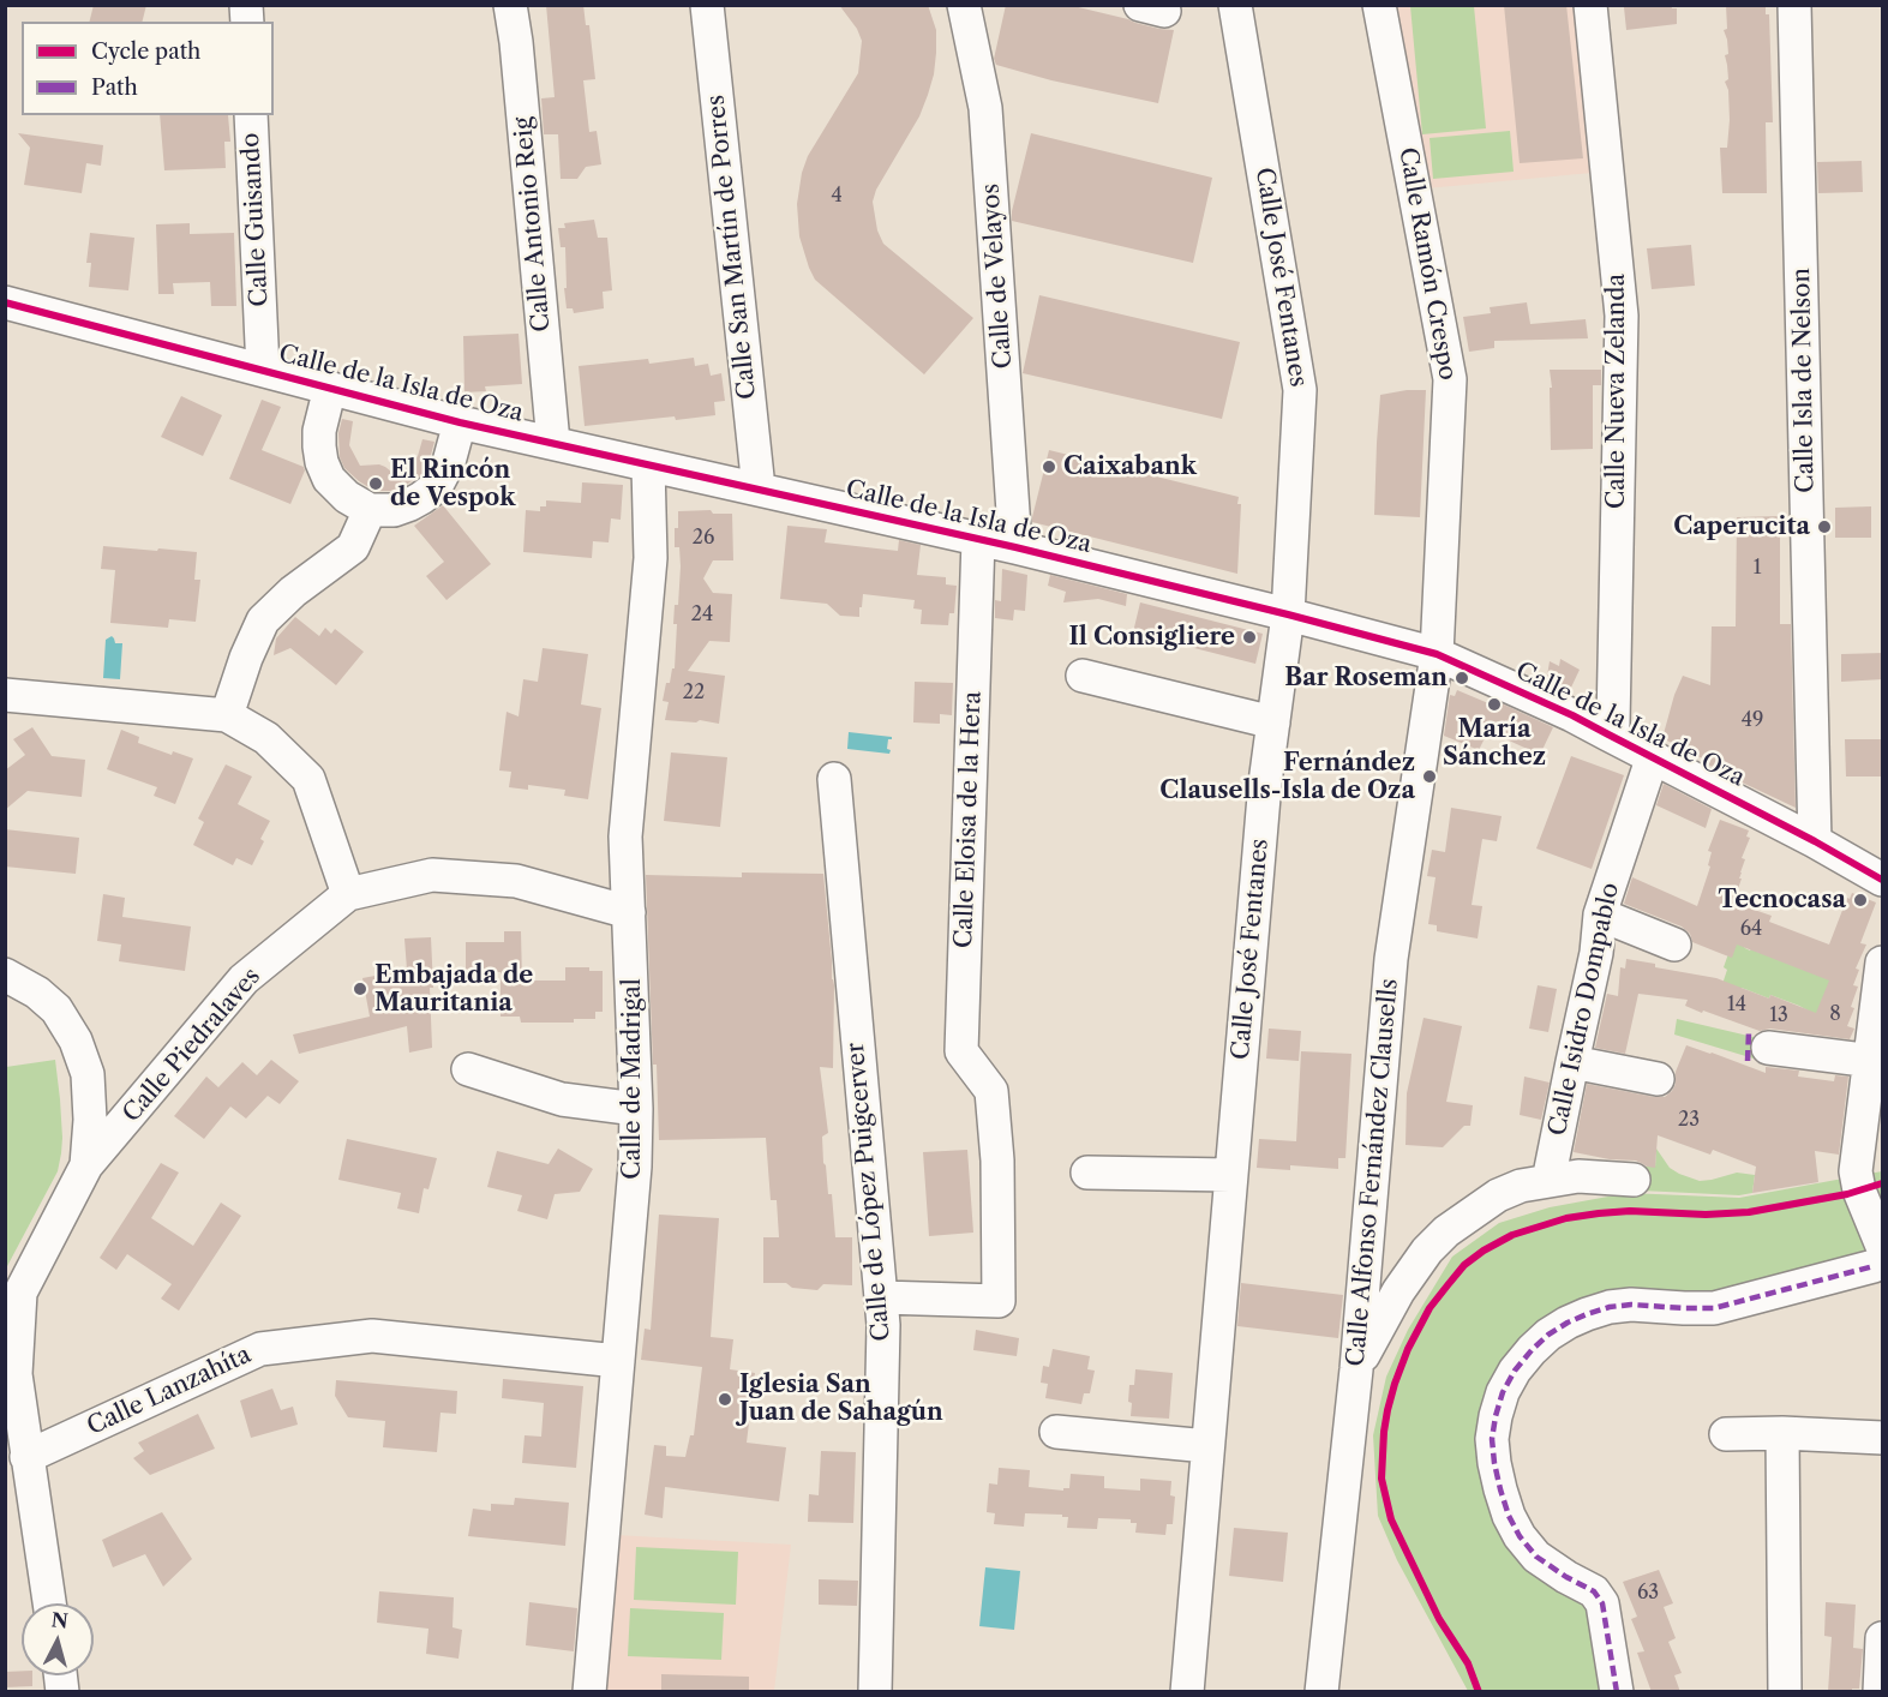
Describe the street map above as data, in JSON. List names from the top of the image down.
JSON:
{
  "streets": {
    "street": [
      "Calle Guisando",
      "Calle Antonio Reig",
      "Calle San Martín de Porres",
      "Calle Ramón Crespo",
      "Calle de Velayos",
      "Calle José Fentanes",
      "Calle Isla de Nelson",
      "Calle de la Isla de Oza",
      "Calle Nueva Zelanda",
      "Calle Eloisa de la Hera",
      "Calle Isidro Dompablo",
      "Calle Piedralaves",
      "Calle de Madrigal",
      "Calle Alfonso Fernández Clausells",
      "Calle de López Puigcerver",
      "Calle Lanzahíta"
    ]
  },
  "crossings": [
    ["Calle Guisando", "Calle de la Isla de Oza"],
    ["Calle Antonio Reig", "Calle de la Isla de Oza"],
    ["Calle San Martín de Porres", "Calle de la Isla de Oza"],
    ["Calle Ramón Crespo", "Calle de la Isla de Oza"],
    ["Calle Ramón Crespo", "Calle Alfonso Fernández Clausells"],
    ["Calle de Velayos", "Calle de la Isla de Oza"],
    ["Calle José Fentanes", "Calle de la Isla de Oza"],
    ["Calle Isla de Nelson", "Calle de la Isla de Oza"],
    ["Calle de la Isla de Oza", "Calle Nueva Zelanda"],
    ["Calle de la Isla de Oza", "Calle Eloisa de la Hera"],
    ["Calle de la Isla de Oza", "Calle Isidro Dompablo"],
    ["Calle de la Isla de Oza", "Calle de Madrigal"],
    ["Calle de la Isla de Oza", "Calle Alfonso Fernández Clausells"],
    ["Calle Eloisa de la Hera", "Calle de López Puigcerver"],
    ["Calle Piedralaves", "Calle de Madrigal"],
    ["Calle de Madrigal", "Calle Lanzahíta"]
  ],
  "places": [
    "Caixabank",
    "El Rincón de Vespok",
    "Caperucita",
    "Il Consigliere",
    "Bar Roseman",
    "María Sánchez",
    "Fernández Clausells-Isla de Oza",
    "Tecnocasa",
    "Embajada de Mauritania",
    "Iglesia San Juan de Sahagún"
  ],
  "house_numbers": [
    "4",
    "26",
    "1",
    "24",
    "22",
    "49",
    "64",
    "14",
    "8",
    "13",
    "23",
    "63"
  ],
  "legend": ["Cycle path", "Path"],
  "north": "top"
}
